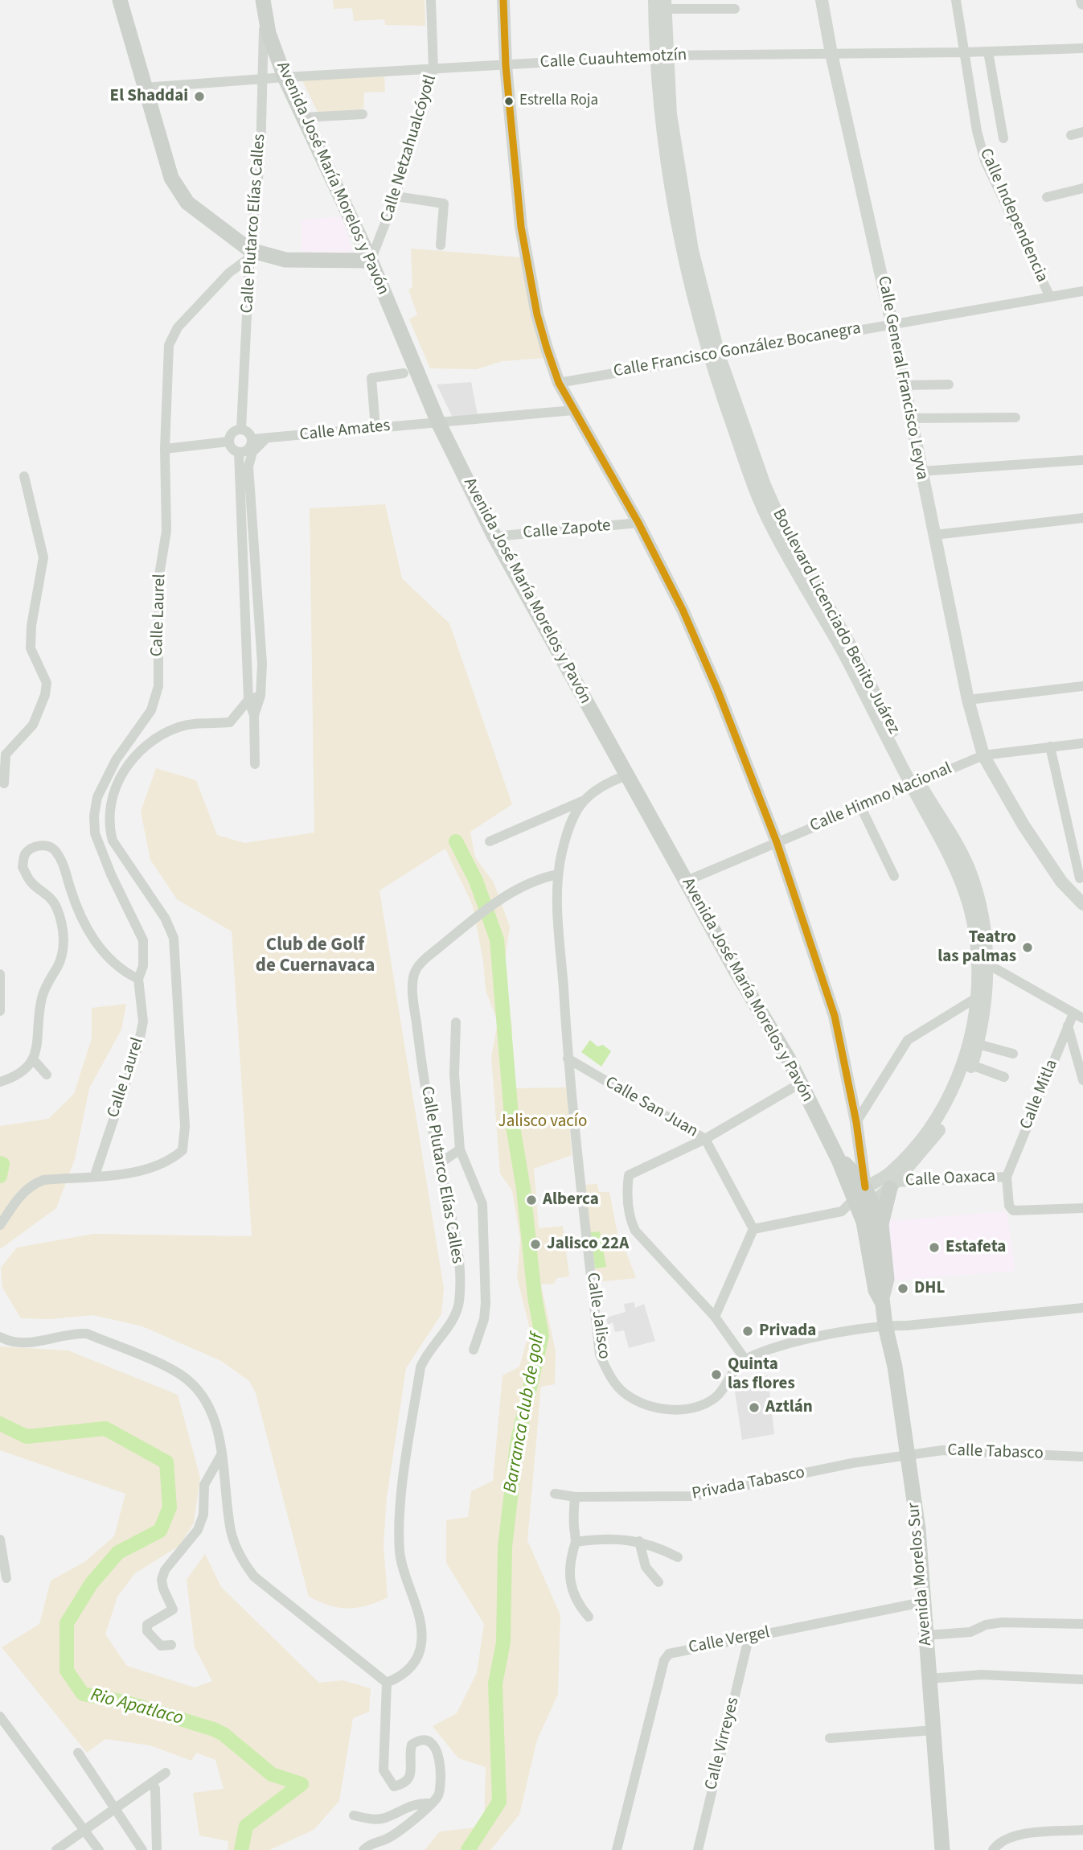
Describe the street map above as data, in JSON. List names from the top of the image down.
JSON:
{
  "streets": {
    "main road": ["Avenida José María Morelos y Pavón", "Avenida Morelos Sur"],
    "street": [
      "Calle Cuauhtemotzín",
      "Calle Netzahualcóyotl",
      "Calle Independencia",
      "Calle Plutarco Elías Calles",
      "Calle Francisco González Bocanegra",
      "Calle General Francisco Leyva",
      "Calle Amates",
      "Calle Zapote",
      "Calle Laurel",
      "Boulevard Licenciado Benito Juárez",
      "Calle Himno Nacional",
      "Calle Mitla",
      "Calle San Juan",
      "Calle Oaxaca",
      "Calle Jalisco",
      "Calle Tabasco",
      "Privada Tabasco",
      "Calle Vergel",
      "Calle Virreyes"
    ]
  },
  "crossings": [
    ["Calle Cuauhtemotzín", "Calle Netzahualcóyotl"],
    ["Calle Cuauhtemotzín", "Avenida José María Morelos y Pavón"],
    ["Calle Cuauhtemotzín", "Calle Independencia"],
    ["Calle Cuauhtemotzín", "Calle Plutarco Elías Calles"],
    ["Calle Cuauhtemotzín", "Calle General Francisco Leyva"],
    ["Calle Cuauhtemotzín", "Boulevard Licenciado Benito Juárez"],
    ["Calle Netzahualcóyotl", "Avenida José María Morelos y Pavón"],
    ["Avenida José María Morelos y Pavón", "Calle Plutarco Elías Calles"],
    ["Avenida José María Morelos y Pavón", "Calle Amates"],
    ["Avenida José María Morelos y Pavón", "Calle Zapote"],
    ["Avenida José María Morelos y Pavón", "Calle Himno Nacional"],
    ["Avenida José María Morelos y Pavón", "Calle Jalisco"],
    ["Avenida José María Morelos y Pavón", "Avenida Morelos Sur"],
    ["Calle Independencia", "Calle Francisco González Bocanegra"],
    ["Calle Plutarco Elías Calles", "Calle Amates"],
    ["Calle Plutarco Elías Calles", "Calle Laurel"],
    ["Calle Plutarco Elías Calles", "Calle Jalisco"],
    ["Calle Francisco González Bocanegra", "Calle General Francisco Leyva"],
    ["Calle Francisco González Bocanegra", "Boulevard Licenciado Benito Juárez"],
    ["Calle General Francisco Leyva", "Calle Himno Nacional"],
    ["Boulevard Licenciado Benito Juárez", "Calle Himno Nacional"],
    ["Boulevard Licenciado Benito Juárez", "Calle Oaxaca"],
    ["Boulevard Licenciado Benito Juárez", "Avenida Morelos Sur"],
    ["Calle Mitla", "Calle Oaxaca"],
    ["Calle San Juan", "Calle Jalisco"],
    ["Calle Tabasco", "Privada Tabasco"],
    ["Calle Tabasco", "Avenida Morelos Sur"],
    ["Privada Tabasco", "Avenida Morelos Sur"],
    ["Avenida Morelos Sur", "Calle Vergel"],
    ["Calle Vergel", "Calle Virreyes"]
  ],
  "districts": ["Club de Golf de Cuernavaca"],
  "water": ["Barranca club de golf", "Rio Apatlaco"],
  "parks": ["Jalisco vacío"],
  "places": [
    "El Shaddai",
    "Estrella Roja",
    "Teatro las palmas",
    "Alberca",
    "Jalisco 22A",
    "Estafeta",
    "DHL",
    "Privada",
    "Quinta las flores",
    "Aztlán"
  ]
}
